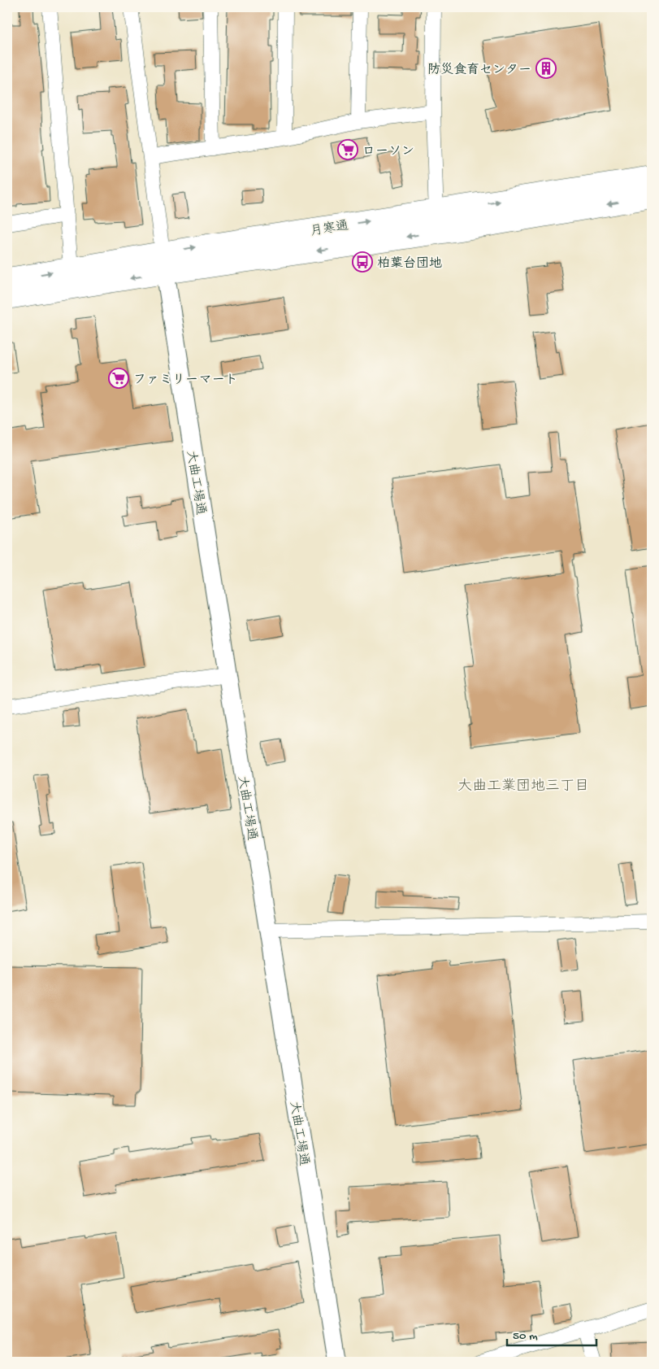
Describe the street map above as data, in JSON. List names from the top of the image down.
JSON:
{
  "streets": {
    "highway": ["月寒通"],
    "street": ["大曲工場通"]
  },
  "crossings": [
    ["月寒通", "大曲工場通"]
  ],
  "districts": ["大曲工業団地三丁目"],
  "places": {
    "building": ["防災食育センター"],
    "supermarket": ["ローソン", "ファミリーマート"],
    "bus stop": ["柏葉台団地"]
  },
  "scale_bar": "50 m"
}
